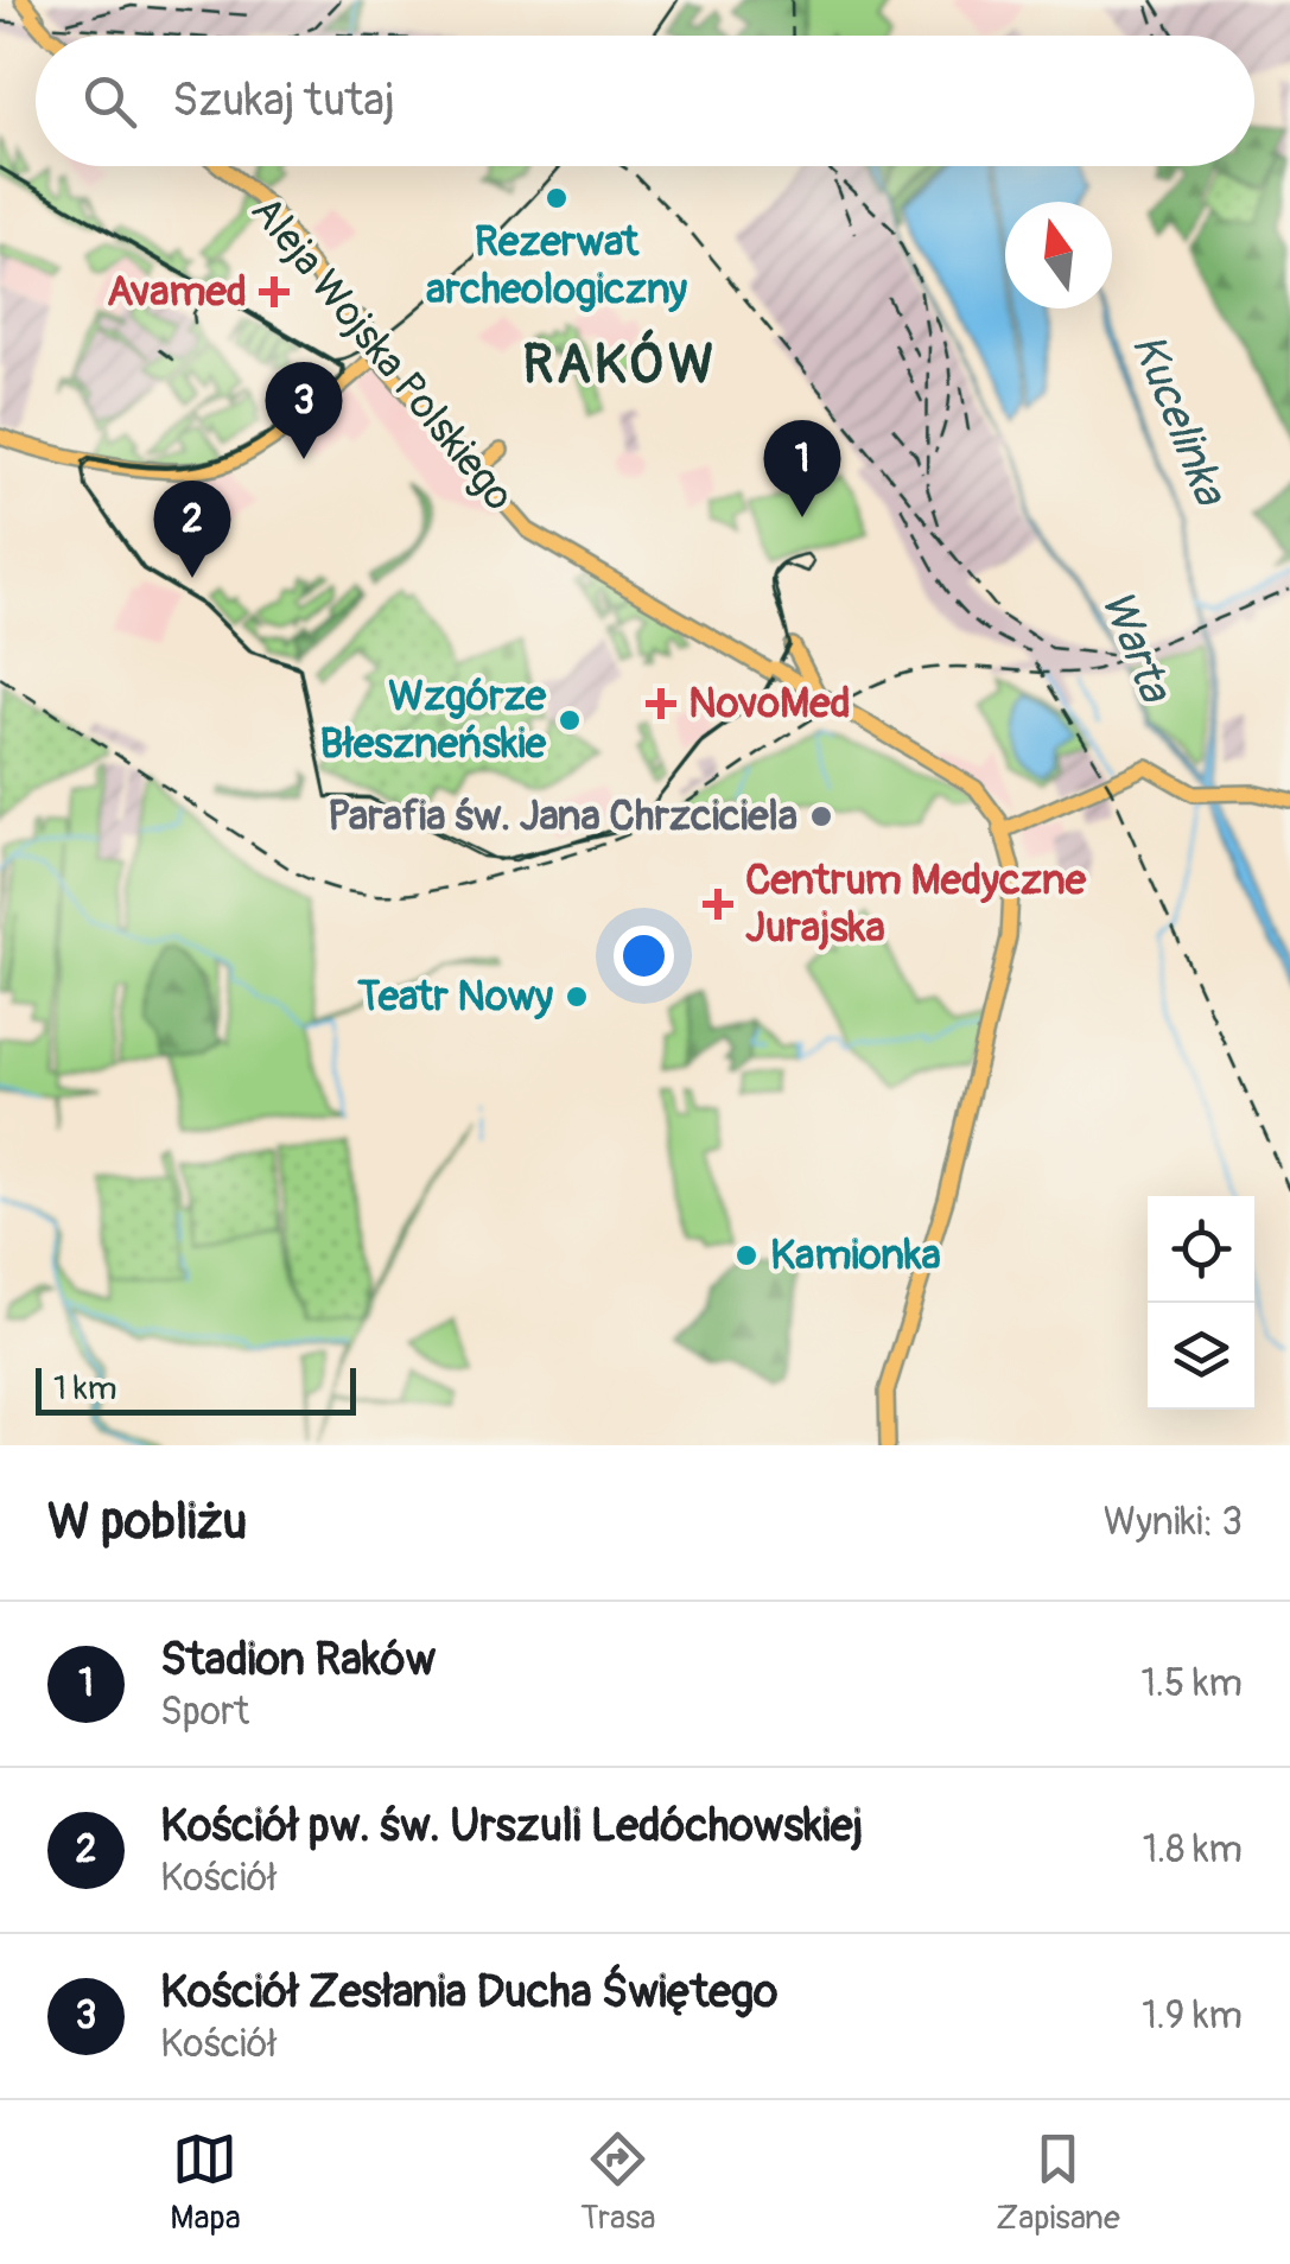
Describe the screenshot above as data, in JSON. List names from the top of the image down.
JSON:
{
  "streets": {
    "main road": ["Aleja Wojska Polskiego"]
  },
  "districts": ["RAKÓW"],
  "water": ["Kucelinka", "Warta"],
  "places": {
    "other": [
      "Rezerwat archeologiczny",
      "Wzgórze Błeszneńskie",
      "Parafia św. Jana Chrzciciela",
      "Teatr Nowy",
      "Kamionka"
    ],
    "health": ["Avamed", "NovoMed", "Centrum Medyczne Jurajska"]
  },
  "scale_bar": "1 km",
  "north": "top",
  "page": {
    "search": "Szukaj tutaj",
    "pins": ["3", "1", "2"],
    "scale": "1 km",
    "heading": ["W pobliżu", "Wyniki: 3"],
    "list": [
      {
        "mark": "1",
        "name": "Stadion Raków",
        "note": "Sport",
        "value": "1.5 km"
      },
      {
        "mark": "2",
        "name": "Kościół pw. św. Urszuli Ledóchowskiej",
        "note": "Kościół",
        "value": "1.8 km"
      },
      {
        "mark": "3",
        "name": "Kościół Zesłania Ducha Świętego",
        "note": "Kościół",
        "value": "1.9 km"
      }
    ],
    "nav": ["Mapa", "Trasa", "Zapisane"]
  }
}
